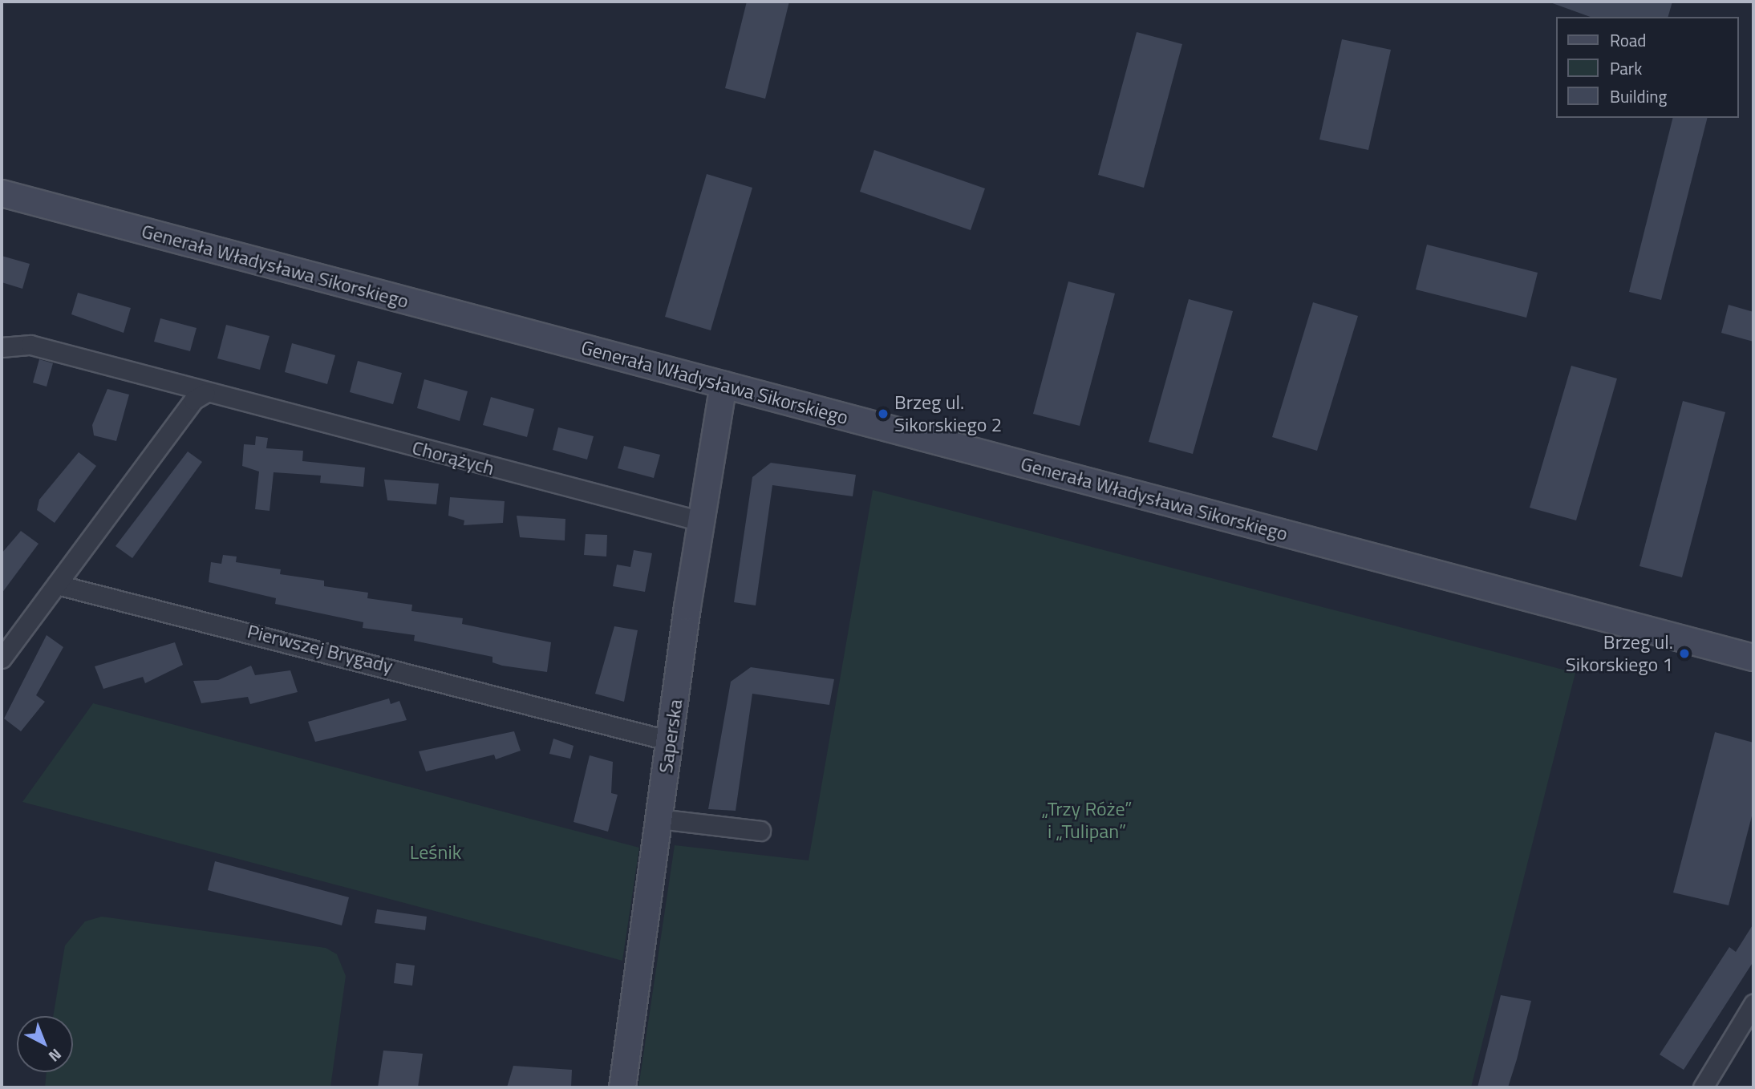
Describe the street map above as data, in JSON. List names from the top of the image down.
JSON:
{
  "streets": {
    "main road": ["Generała Władysława Sikorskiego", "Saperska"],
    "street": ["Chorążych", "Pierwszej Brygady"]
  },
  "crossings": [
    ["Generała Władysława Sikorskiego", "Saperska"],
    ["Chorążych", "Saperska"],
    ["Pierwszej Brygady", "Saperska"]
  ],
  "parks": ["„Trzy Róże” i „Tulipan”", "Leśnik"],
  "places": ["Brzeg ul. Sikorskiego 2", "Brzeg ul. Sikorskiego 1"],
  "legend": ["Road", "Park", "Building"],
  "north": "bottom right"
}
